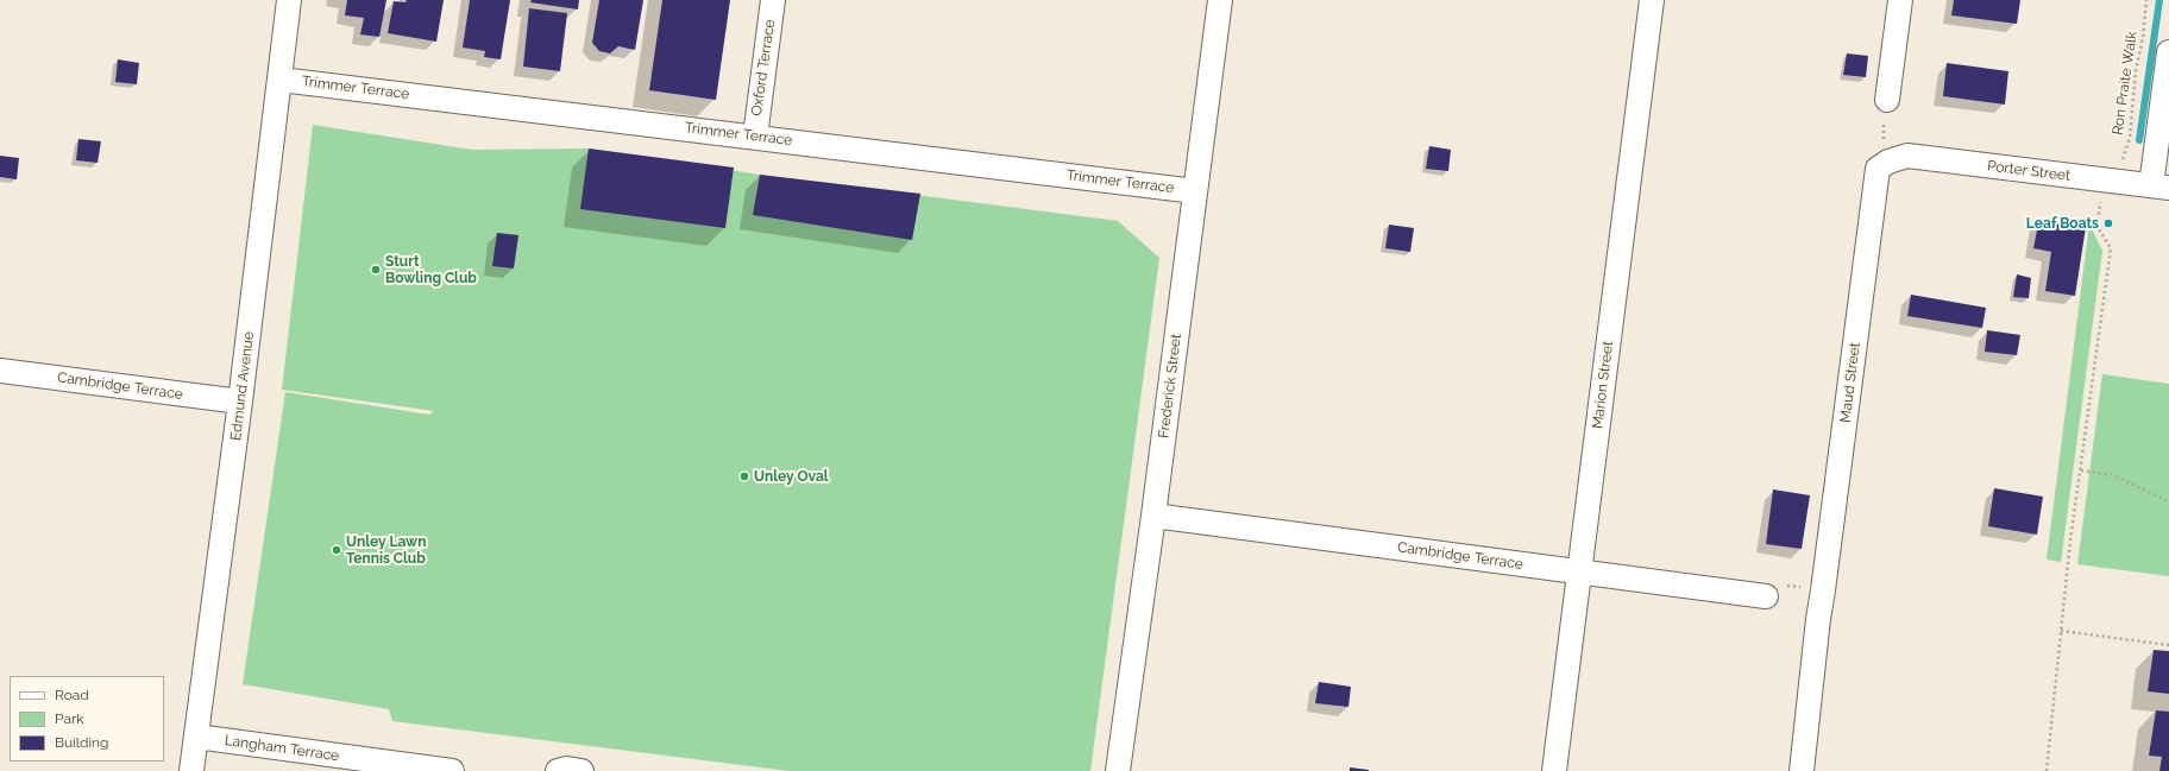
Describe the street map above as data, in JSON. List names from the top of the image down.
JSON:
{
  "streets": {
    "street": [
      "Oxford Terrace",
      "Trimmer Terrace",
      "Porter Street",
      "Maud Street",
      "Marion Street",
      "Cambridge Terrace",
      "Edmund Avenue",
      "Frederick Street",
      "Langham Terrace"
    ],
    "path": ["Ron Praite Walk"]
  },
  "crossings": [
    ["Oxford Terrace", "Trimmer Terrace"],
    ["Trimmer Terrace", "Edmund Avenue"],
    ["Trimmer Terrace", "Frederick Street"],
    ["Porter Street", "Maud Street"],
    ["Marion Street", "Cambridge Terrace"],
    ["Cambridge Terrace", "Edmund Avenue"],
    ["Cambridge Terrace", "Frederick Street"],
    ["Edmund Avenue", "Langham Terrace"]
  ],
  "places": [
    "Leaf Boats",
    "Sturt Bowling Club",
    "Unley Oval",
    "Unley Lawn Tennis Club"
  ],
  "legend": ["Road", "Park", "Building"]
}
